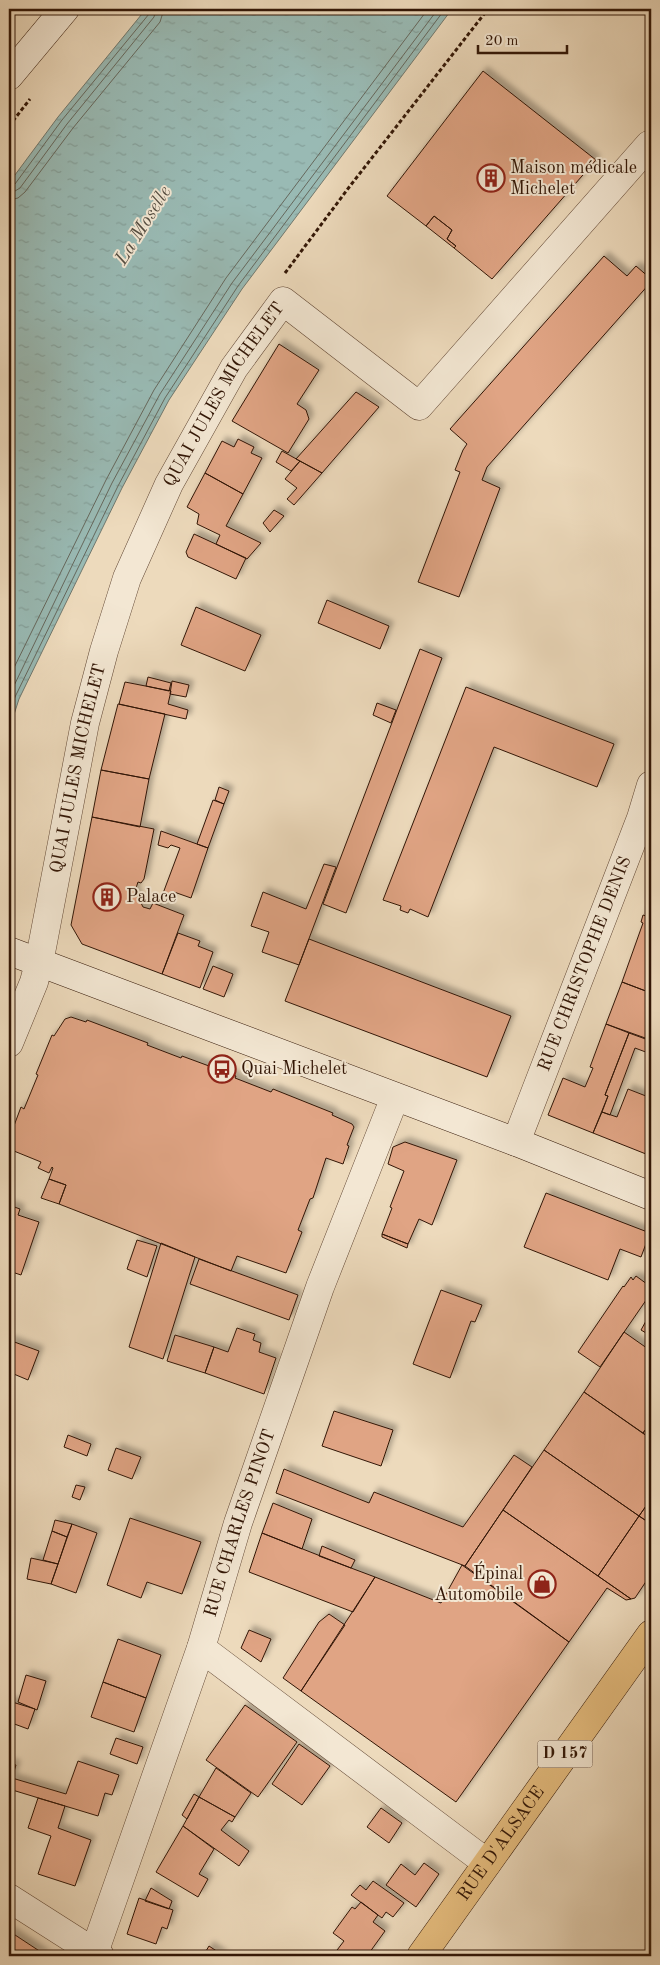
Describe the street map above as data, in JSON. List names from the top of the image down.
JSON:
{
  "streets": {
    "main road": ["D 157", "RUE D'ALSACE"],
    "street": ["QUAI JULES MICHELET", "RUE CHRISTOPHE DENIS", "RUE CHARLES PINOT"]
  },
  "water": ["La Moselle"],
  "places": {
    "building": ["Maison médicale Michelet", "Palace"],
    "bus stop": ["Quai Michelet"],
    "shop": ["Épinal Automobile"]
  },
  "scale_bar": "20 m"
}
